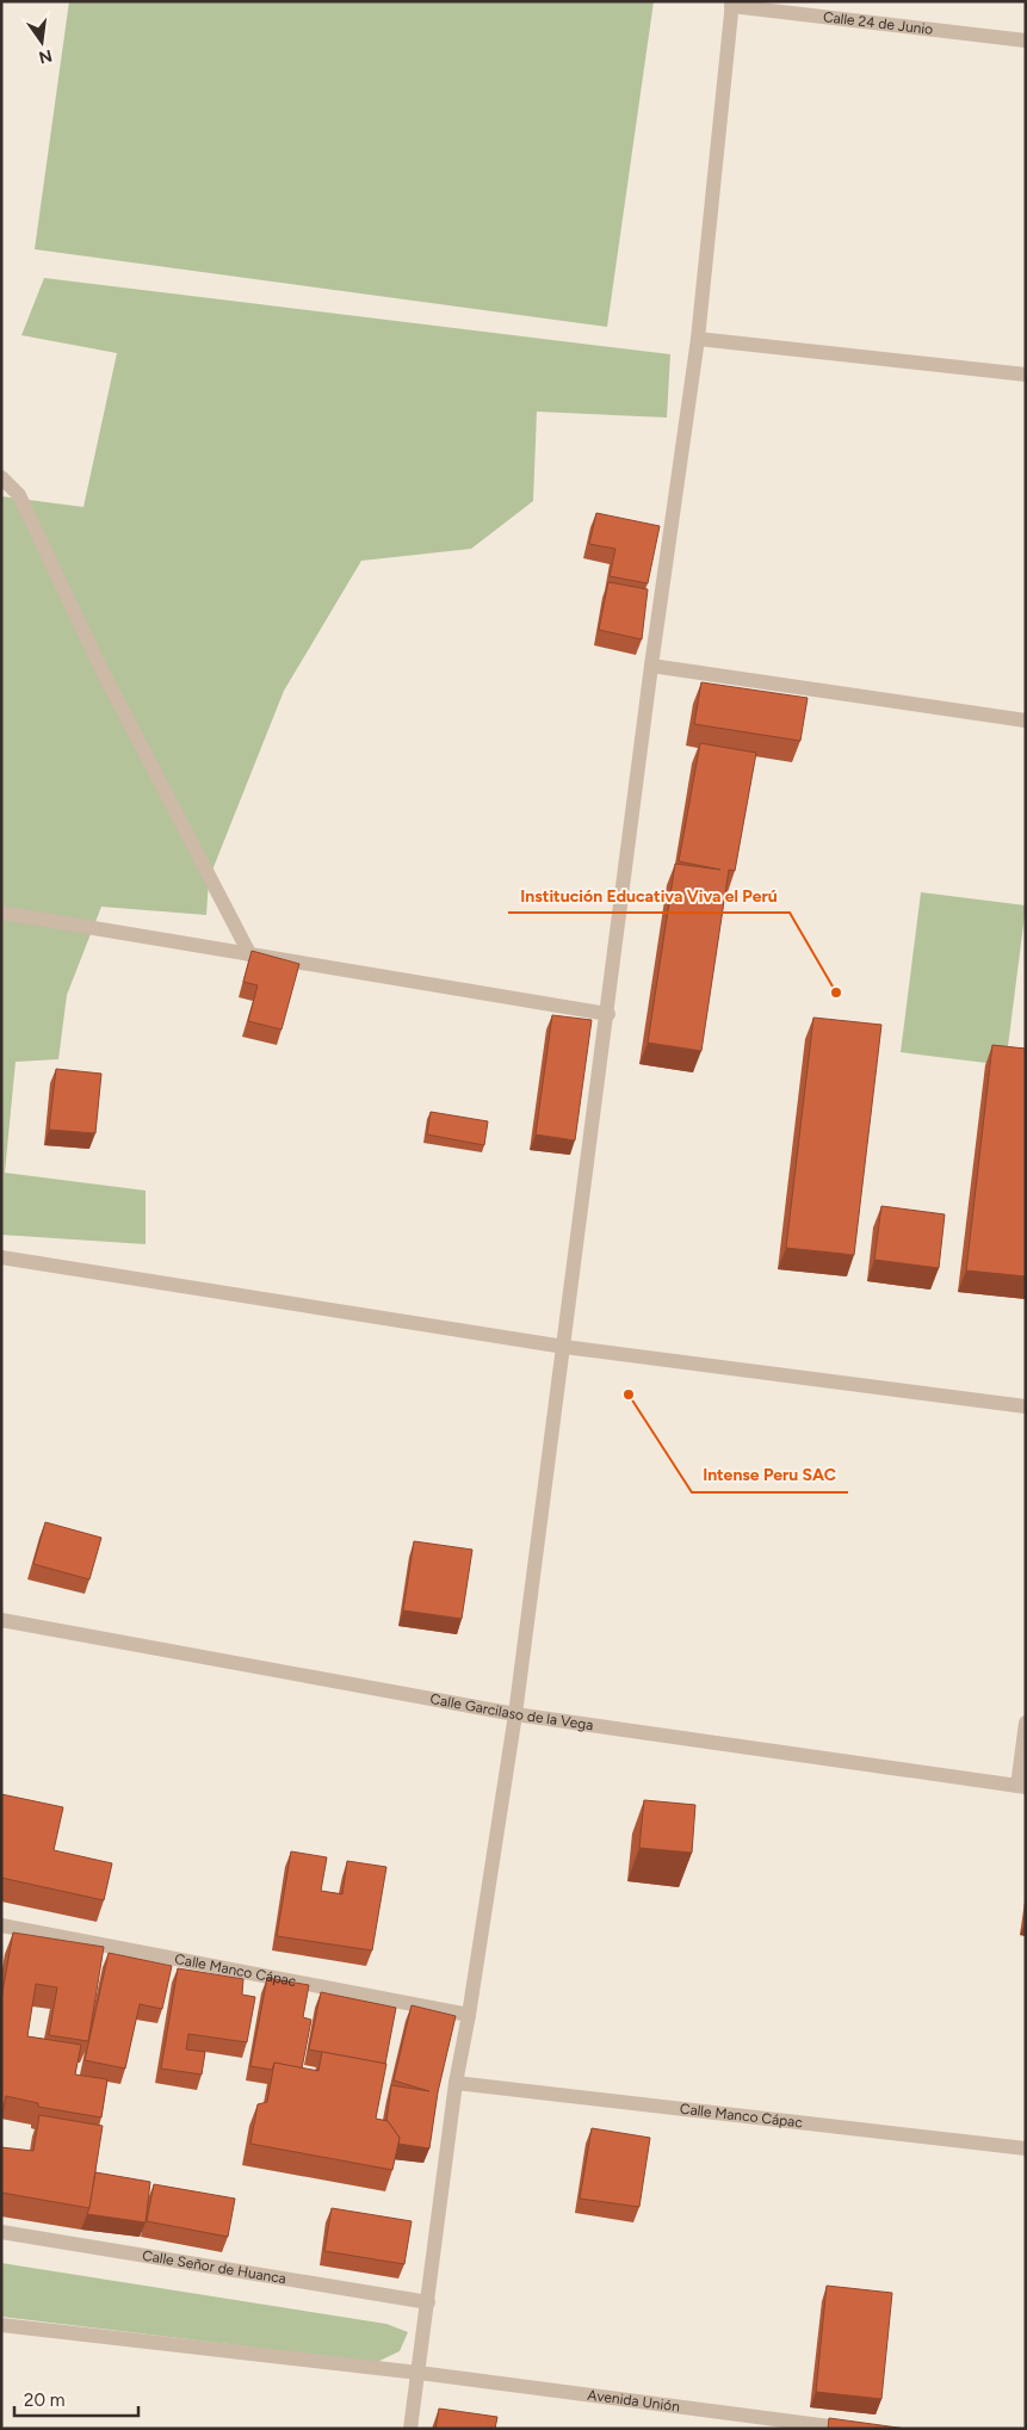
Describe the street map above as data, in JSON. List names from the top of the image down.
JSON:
{
  "streets": {
    "street": [
      "Calle 24 de Junio",
      "Calle Garcilaso de la Vega",
      "Calle Manco Cápac",
      "Calle Señor de Huanca",
      "Avenida Unión"
    ]
  },
  "places": ["Institución Educativa Viva el Perú", "Intense Peru SAC"],
  "scale_bar": "20 m",
  "north": "bottom"
}
